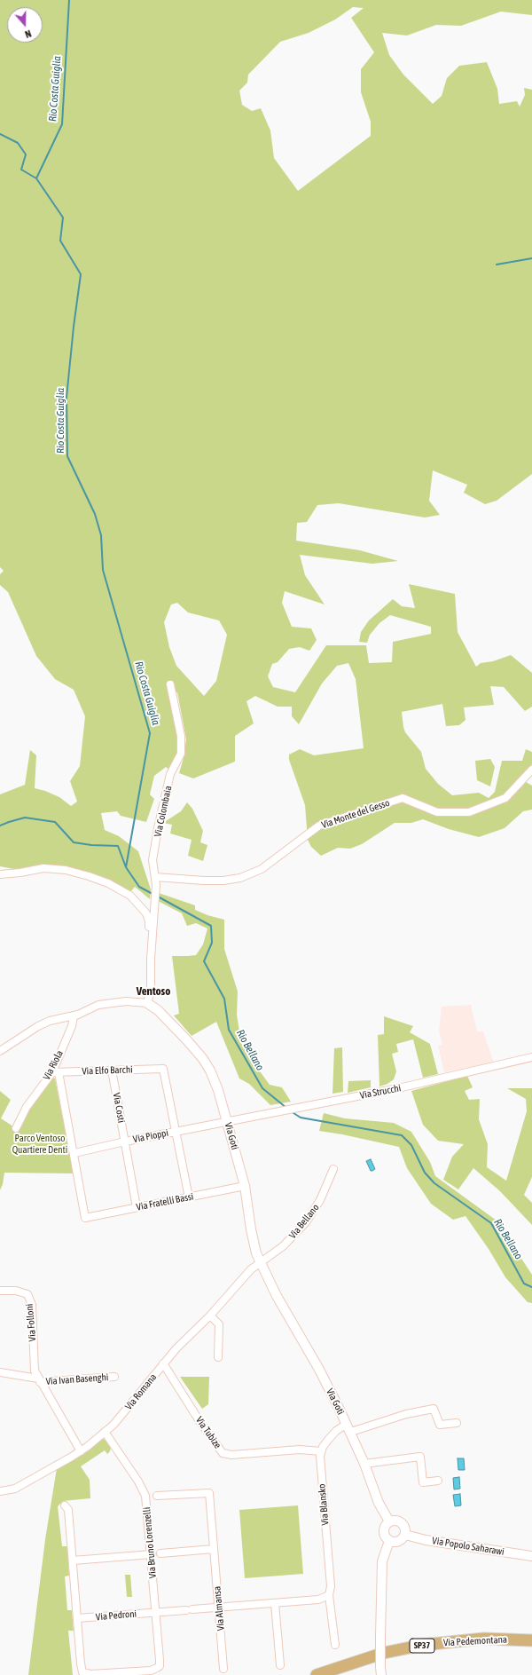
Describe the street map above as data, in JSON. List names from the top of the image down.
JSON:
{
  "streets": {
    "main road": ["Via Pedemontana", "SP37"],
    "street": [
      "Via Colombaia",
      "Via Monte del Gesso",
      "Via Riola",
      "Via Elfo Barchi",
      "Via Strucchi",
      "Via Costi",
      "Via Pioppi",
      "Via Goti",
      "Via Fratelli Bassi",
      "Via Bellano",
      "Via Folloni",
      "Via Ivan Basenghi",
      "Via Romana",
      "Via Tubize",
      "Via Blansko",
      "Via Bruno Lorenzelli",
      "Via Popolo Saharawi",
      "Via Almansa",
      "Via Pedroni"
    ]
  },
  "crossings": [
    ["Via Colombaia", "Via Monte del Gesso"],
    ["Via Colombaia", "Via Goti"],
    ["Via Riola", "Via Elfo Barchi"],
    ["Via Riola", "Via Goti"],
    ["Via Elfo Barchi", "Via Costi"],
    ["Via Elfo Barchi", "Via Pioppi"],
    ["Via Strucchi", "Via Pioppi"],
    ["Via Strucchi", "Via Goti"],
    ["Via Costi", "Via Pioppi"],
    ["Via Costi", "Via Fratelli Bassi"],
    ["Via Pioppi", "Via Goti"],
    ["Via Pioppi", "Via Fratelli Bassi"],
    ["Via Goti", "Via Fratelli Bassi"],
    ["Via Goti", "Via Bellano"],
    ["Via Goti", "Via Romana"],
    ["Via Goti", "Via Popolo Saharawi"],
    ["Via Bellano", "Via Romana"],
    ["Via Folloni", "Via Ivan Basenghi"],
    ["Via Folloni", "Via Romana"],
    ["Via Romana", "Via Tubize"],
    ["Via Romana", "Via Bruno Lorenzelli"],
    ["Via Tubize", "Via Blansko"],
    ["Via Bruno Lorenzelli", "Via Pedroni"]
  ],
  "districts": ["Ventoso"],
  "water": ["Rio Costa Guiglia", "Rio Bellano"],
  "parks": ["Parco Ventoso Quartiere Denti"],
  "north": "bottom"
}
